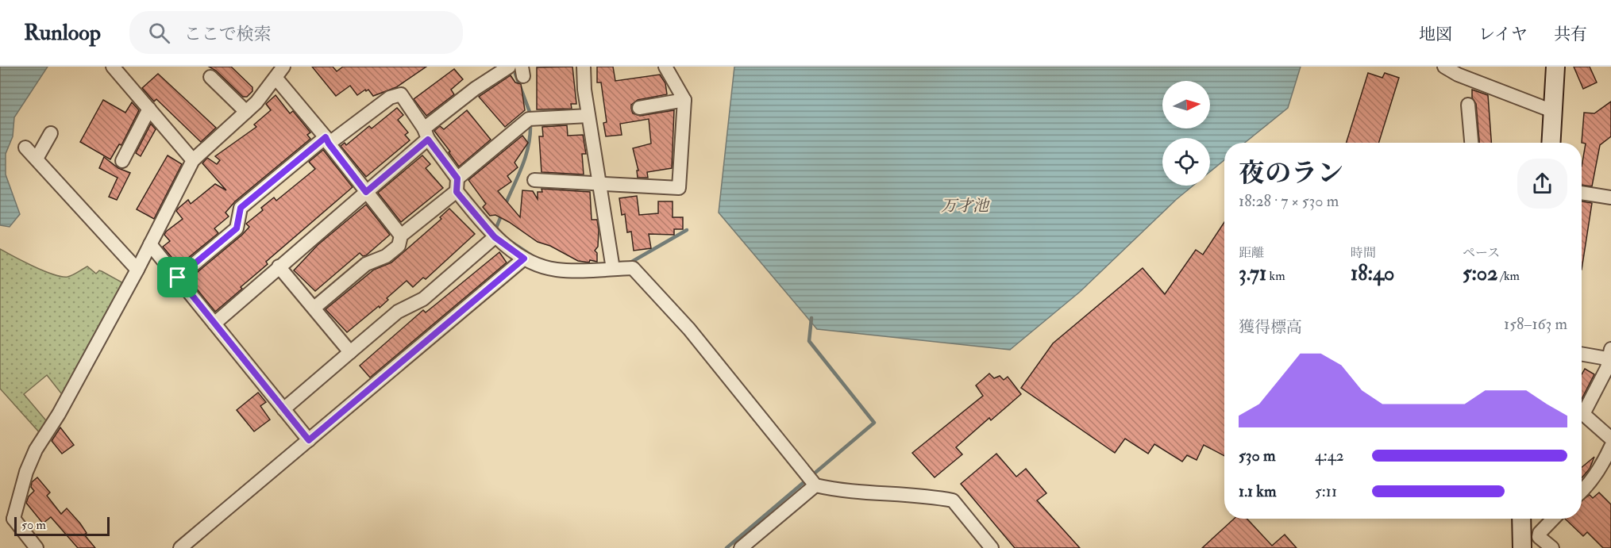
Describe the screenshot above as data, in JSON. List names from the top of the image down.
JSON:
{
  "water": ["万才池"],
  "scale_bar": "50 m",
  "north": "right",
  "page": {
    "header": "Runloop",
    "search": "ここで検索",
    "nav": ["地図", "レイヤ", "共有"],
    "heading": ["夜のラン", "18:28 · 7 × 530 m"],
    "stats": [
      ["距離", "3.71 km"],
      ["時間", "18:40"],
      ["ペース", "5:02 /km"]
    ],
    "chart": ["獲得標高", "158–163 m"],
    "list": [
      {
        "name": "530 m",
        "note": "4:42"
      },
      {
        "name": "1.1 km",
        "note": "5:11"
      }
    ],
    "scale": "50 m"
  }
}
